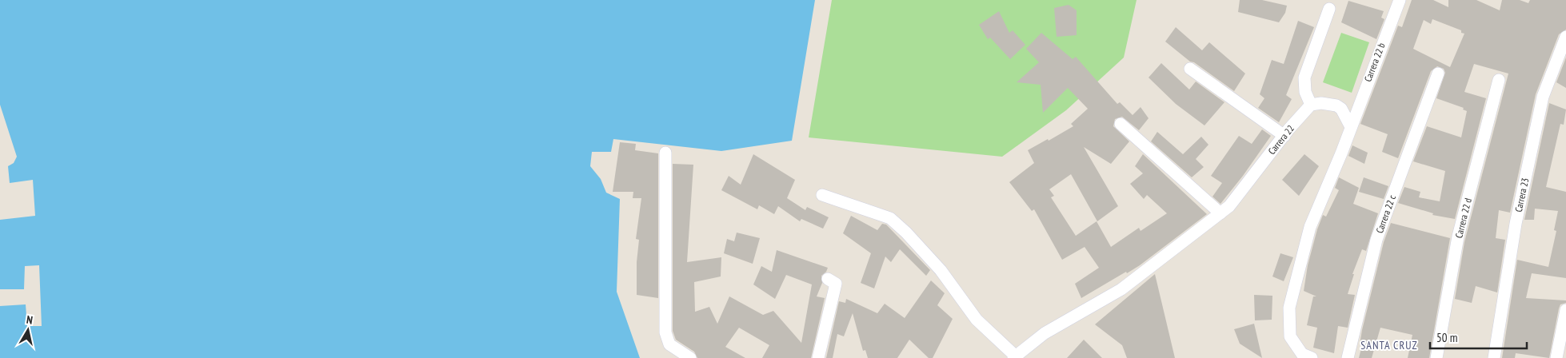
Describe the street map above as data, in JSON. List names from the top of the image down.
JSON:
{
  "streets": {
    "street": [
      "Carrera 22 b",
      "Carrera 22",
      "Carrera 23",
      "Carrera 22 c",
      "Carrera 22 d"
    ]
  },
  "districts": ["SANTA CRUZ"],
  "scale_bar": "50 m",
  "north": "top"
}
